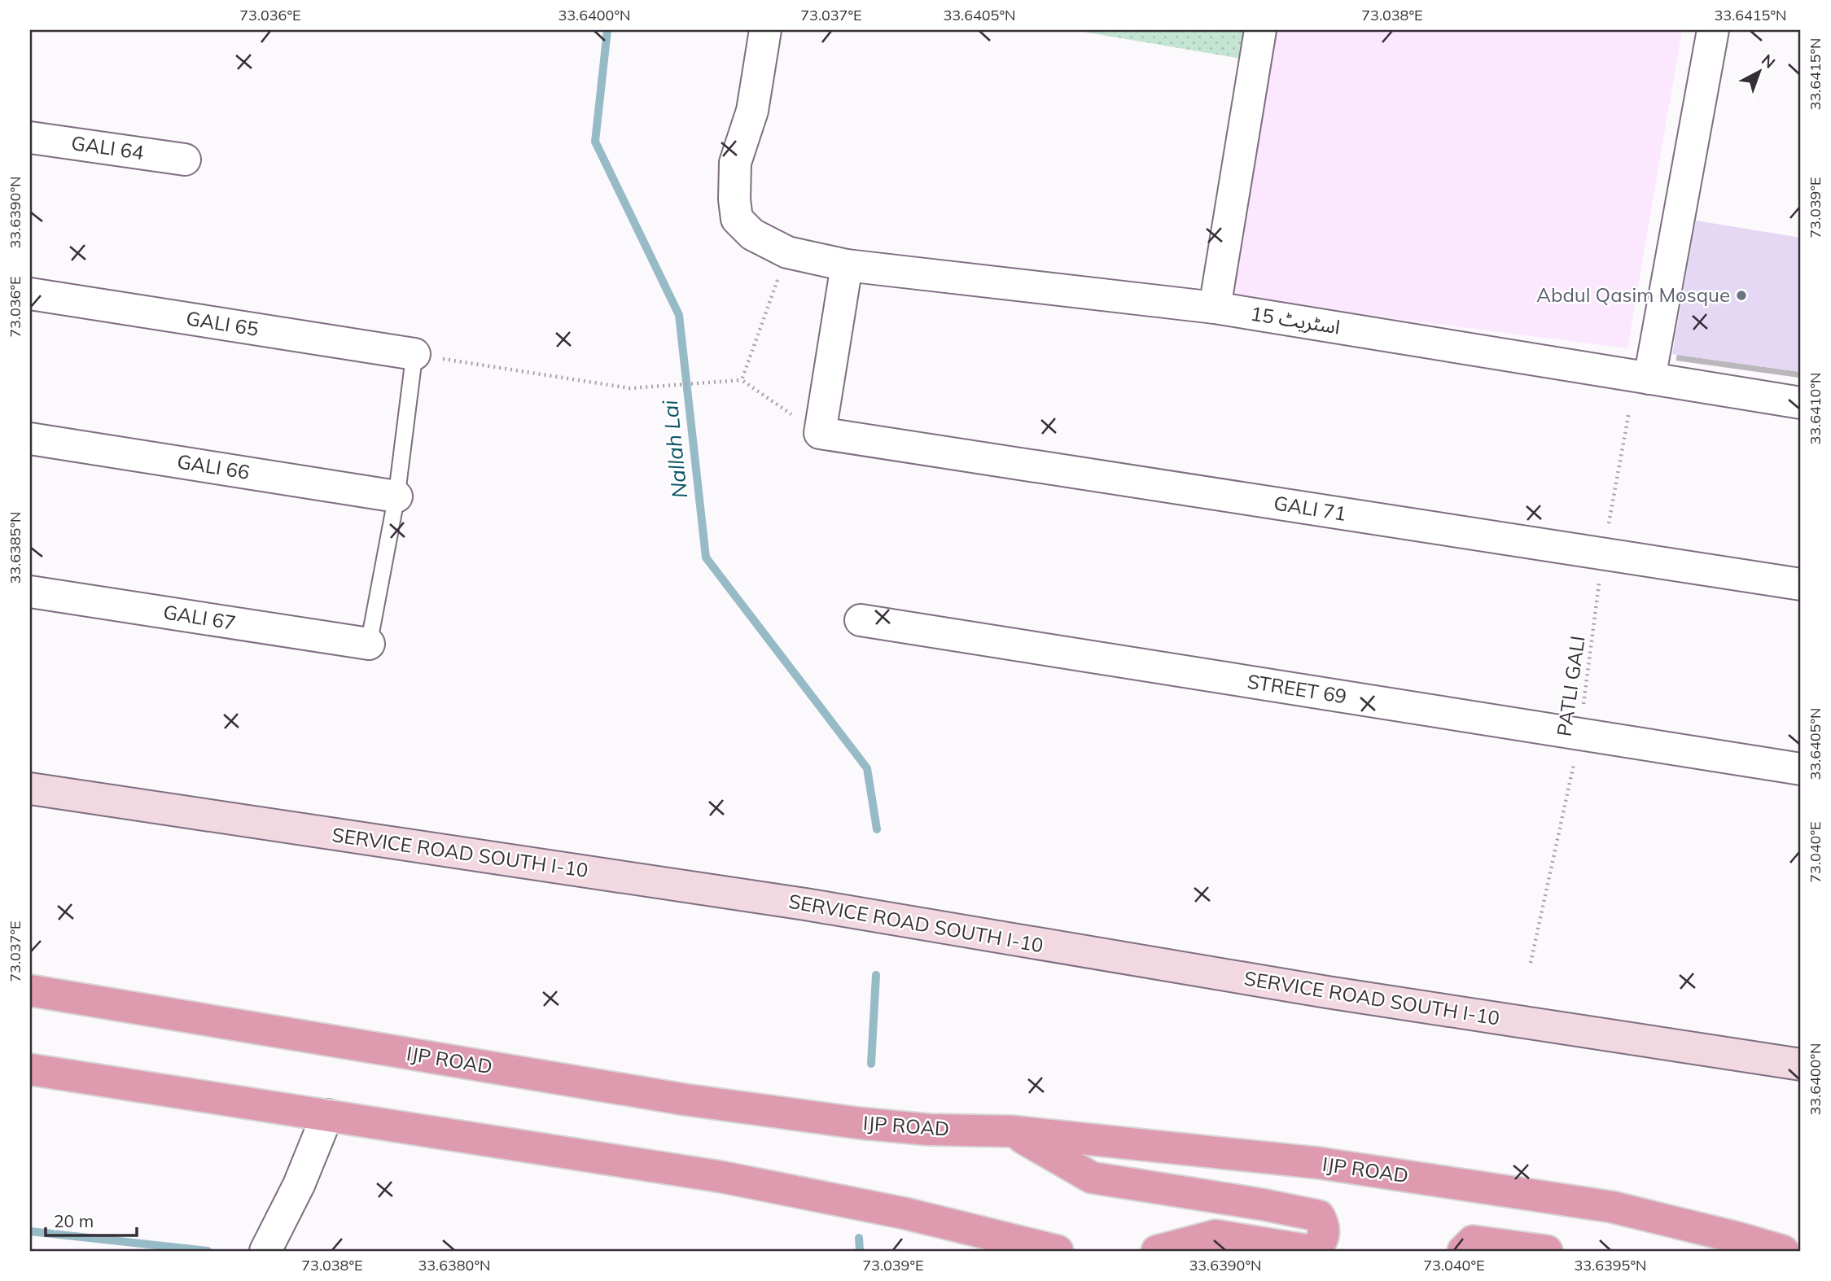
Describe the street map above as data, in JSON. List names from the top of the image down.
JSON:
{
  "streets": {
    "highway": ["IJP ROAD"],
    "main road": ["SERVICE ROAD SOUTH I-10"],
    "street": [
      "GALI 64",
      "اسٹریٹ 15",
      "GALI 65",
      "GALI 66",
      "GALI 71",
      "GALI 67",
      "STREET 69"
    ],
    "path": ["PATLI GALI"]
  },
  "crossings": [
    ["GALI 71", "PATLI GALI"],
    ["PATLI GALI", "STREET 69"]
  ],
  "water": ["Nallah Lai"],
  "places": ["Abdul Qasim Mosque"],
  "scale_bar": "20 m",
  "north": "top right",
  "coordinates": [
    "73.036°E",
    "33.6400°N",
    "73.037°E",
    "33.6405°N",
    "73.038°E",
    "33.6415°N",
    "73.039°E",
    "33.6390°N",
    "33.6410°N",
    "33.6385°N",
    "73.040°E",
    "33.6380°N",
    "33.6395°N"
  ]
}
